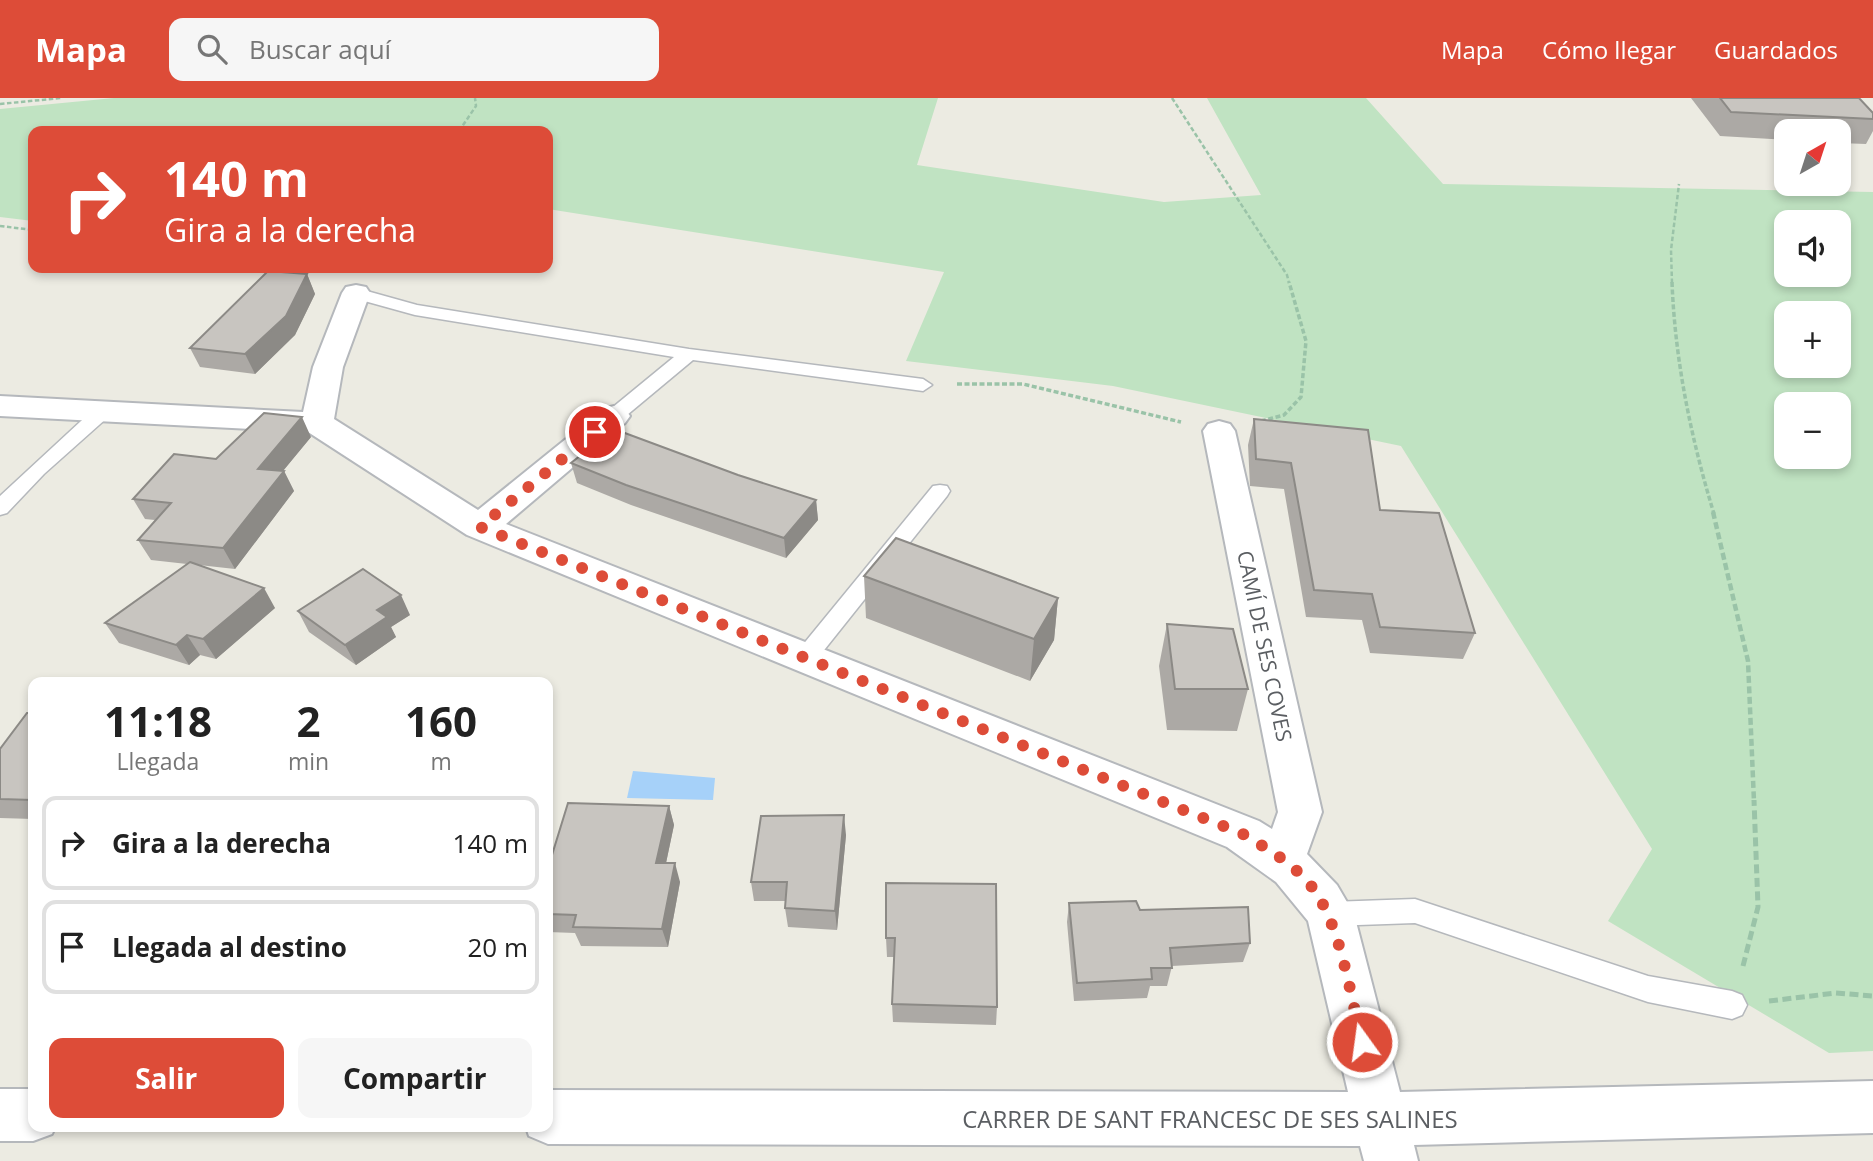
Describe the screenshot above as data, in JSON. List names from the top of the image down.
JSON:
{
  "streets": {
    "street": ["CAMÍ DE SES COVES", "CARRER DE SANT FRANCESC DE SES SALINES"]
  },
  "north": "top right",
  "page": {
    "header": "Mapa",
    "search": "Buscar aquí",
    "nav": ["Mapa", "Cómo llegar", "Guardados"],
    "map_buttons": ["+", "−"],
    "turn": ["140 m", "Gira a la derecha"],
    "eta": [
      "11:18",
      "Llegada",
      "2",
      "min",
      "160",
      "m"
    ],
    "list": [
      {
        "name": "Gira a la derecha",
        "value": "140 m"
      },
      {
        "name": "Llegada al destino",
        "value": "20 m"
      }
    ],
    "buttons": ["Salir", "Compartir"]
  }
}
